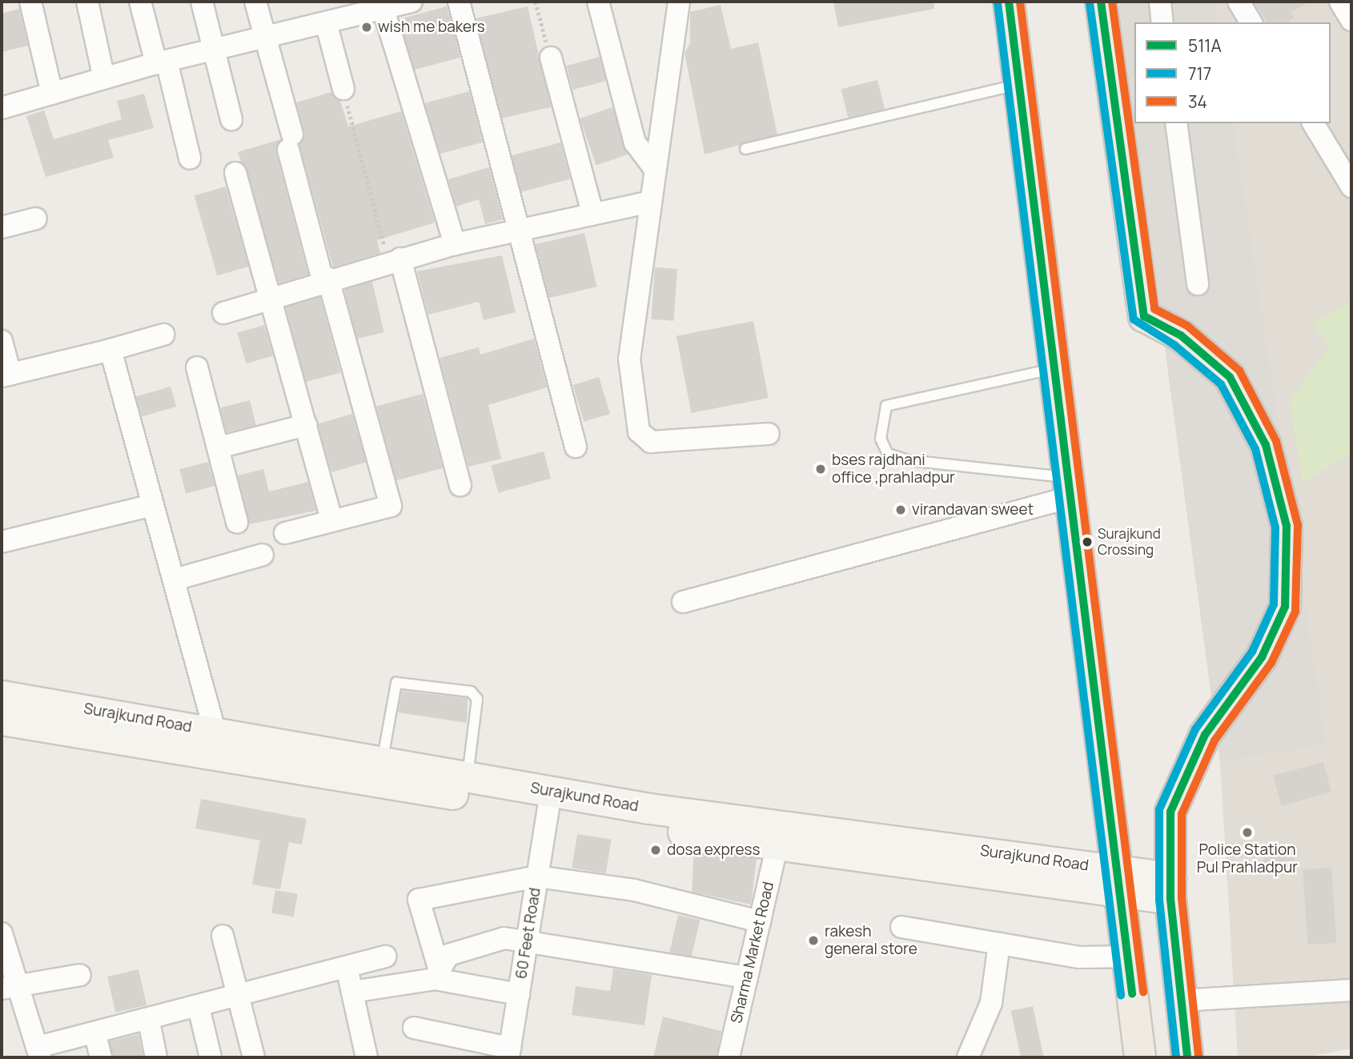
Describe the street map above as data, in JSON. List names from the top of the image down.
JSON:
{
  "streets": {
    "main road": ["Surajkund Road"],
    "street": ["60 Feet Road", "Sharma Market Road"]
  },
  "crossings": [
    ["Surajkund Road", "60 Feet Road"],
    ["Surajkund Road", "Sharma Market Road"]
  ],
  "places": [
    "wish me bakers",
    "bses rajdhani office ,prahladpur",
    "virandavan sweet",
    "Surajkund Crossing",
    "Police Station Pul Prahladpur",
    "dosa express",
    "rakesh general store"
  ],
  "lines": ["transit line 511A", "transit line 34", "transit line 717"],
  "legend": ["511A", "717", "34"]
}
